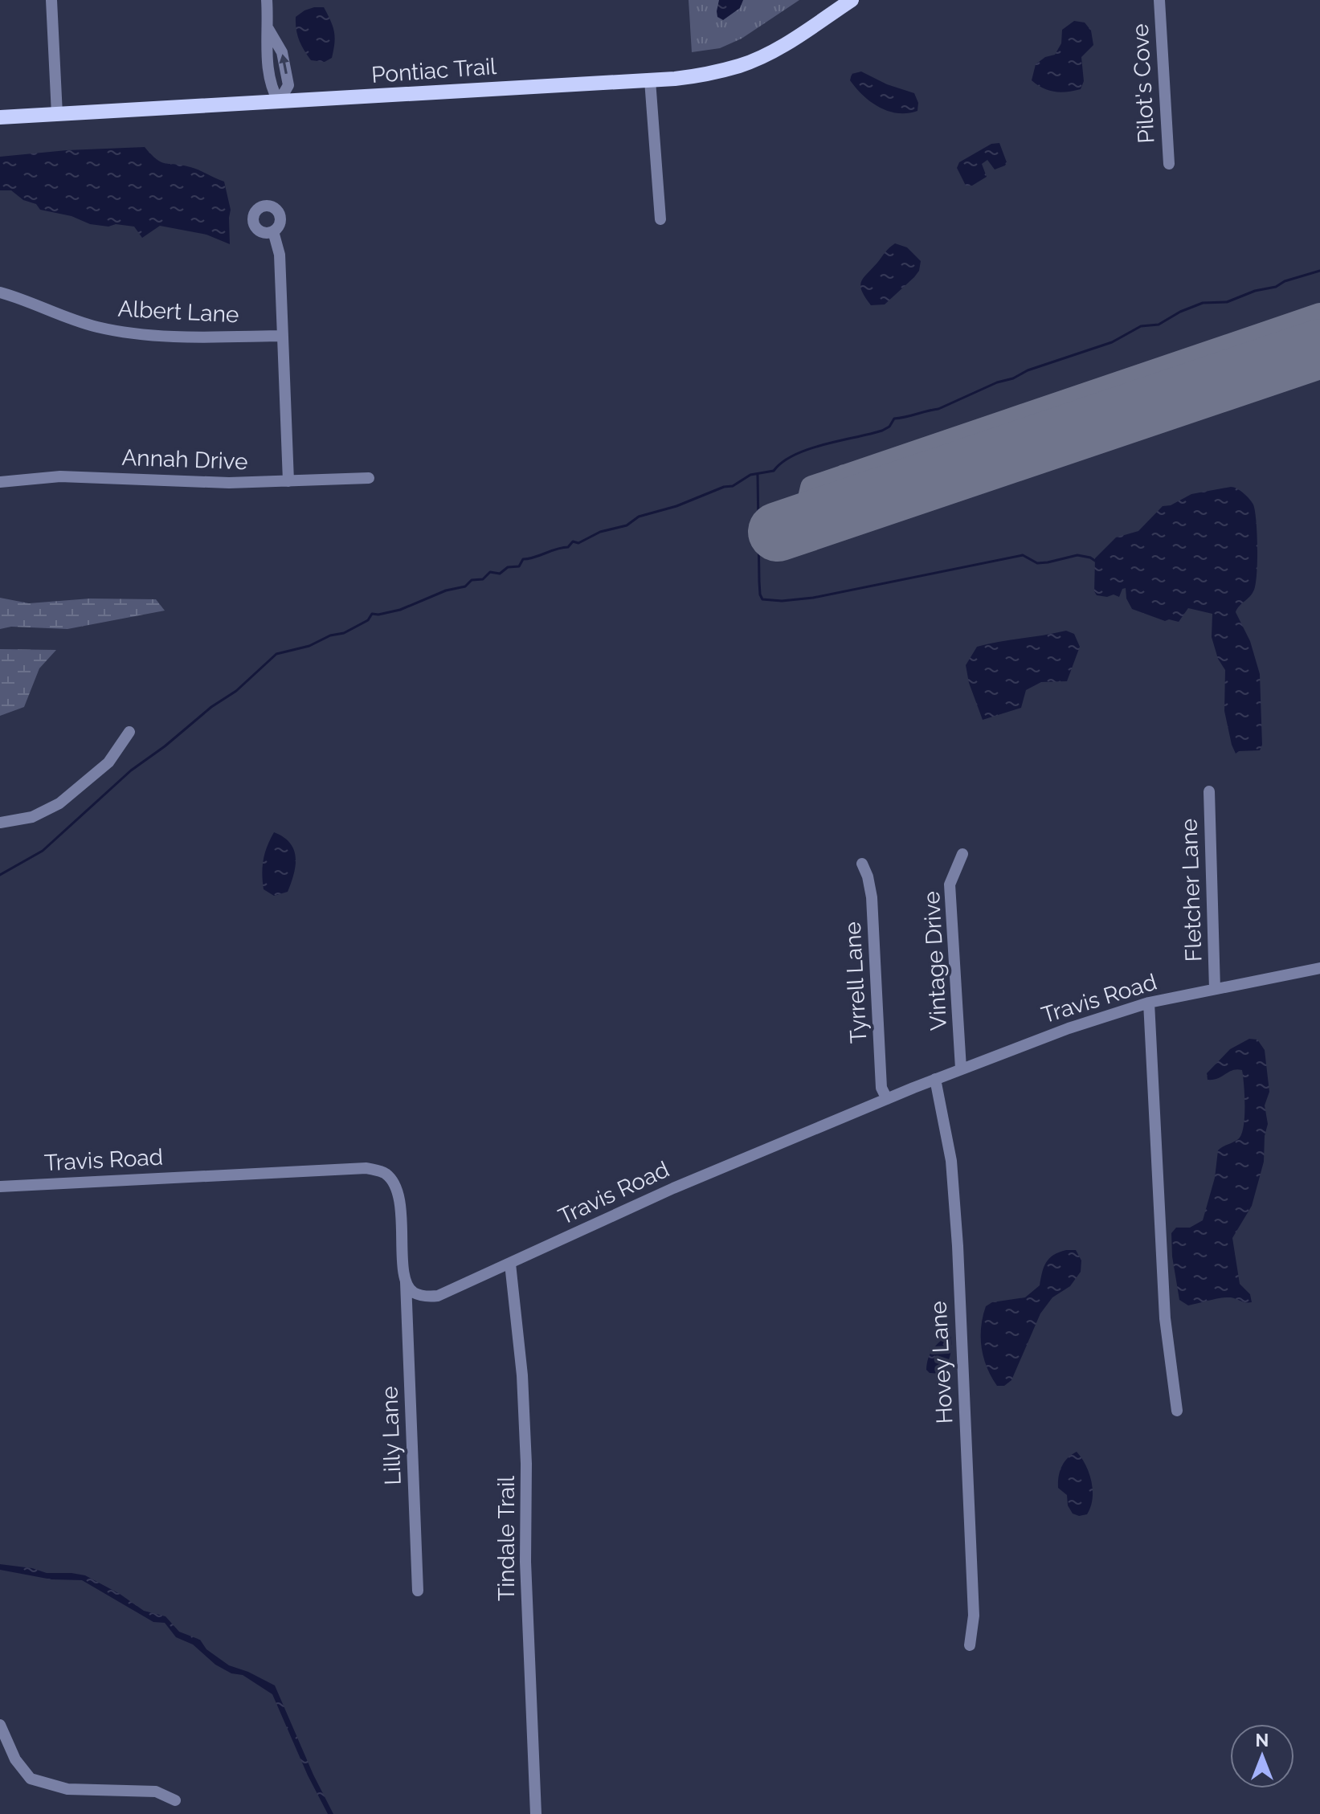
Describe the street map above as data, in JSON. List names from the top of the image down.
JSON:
{
  "streets": {
    "main road": ["Pontiac Trail"],
    "street": [
      "Pilot's Cove",
      "Albert Lane",
      "Annah Drive",
      "Fletcher Lane",
      "Vintage Drive",
      "Tyrrell Lane",
      "Travis Road",
      "Hovey Lane",
      "Lilly Lane",
      "Tindale Trail"
    ]
  },
  "crossings": [
    ["Fletcher Lane", "Travis Road"],
    ["Vintage Drive", "Travis Road"],
    ["Tyrrell Lane", "Travis Road"],
    ["Travis Road", "Hovey Lane"],
    ["Travis Road", "Lilly Lane"],
    ["Travis Road", "Tindale Trail"]
  ],
  "north": "top"
}
